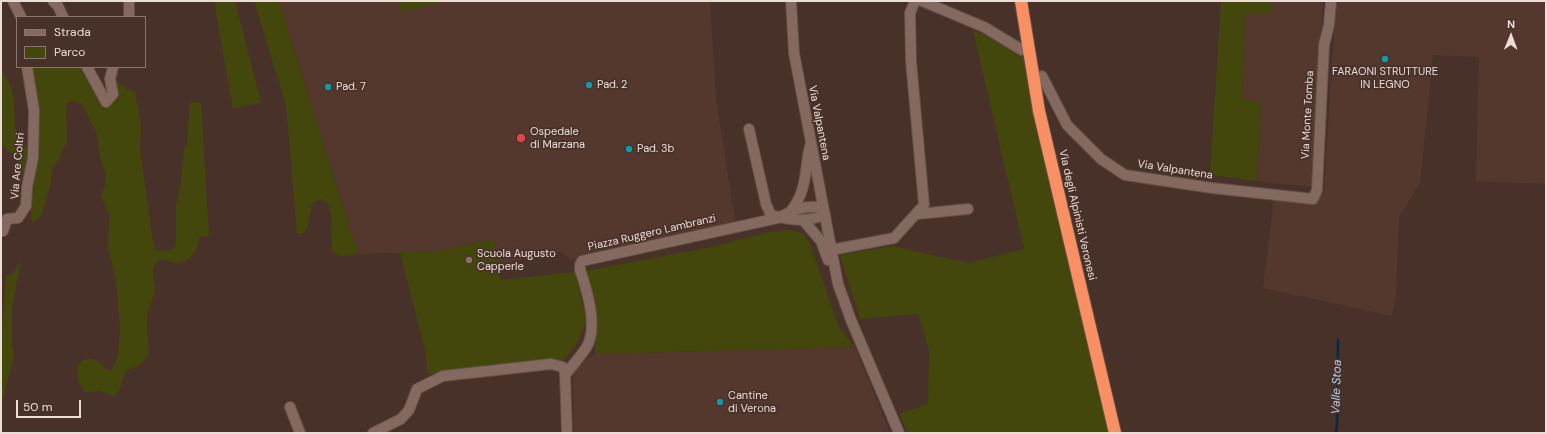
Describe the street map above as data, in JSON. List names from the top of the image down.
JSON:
{
  "streets": {
    "highway": ["Via degli Alpinisti Veronesi"],
    "street": [
      "Via Monte Tomba",
      "Via Valpantena",
      "Via Are Coltri",
      "Piazza Ruggero Lambranzi"
    ]
  },
  "crossings": [
    ["Via Monte Tomba", "Via Valpantena"],
    ["Via Valpantena", "Piazza Ruggero Lambranzi"]
  ],
  "water": ["Valle Stoa"],
  "places": [
    "FARAONI STRUTTURE IN LEGNO",
    "Pad. 2",
    "Pad. 7",
    "Ospedale di Marzana",
    "Pad. 3b",
    "Scuola Augusto Capperle",
    "Cantine di Verona"
  ],
  "legend": ["Strada", "Parco"],
  "scale_bar": "50 m",
  "north": "top"
}
